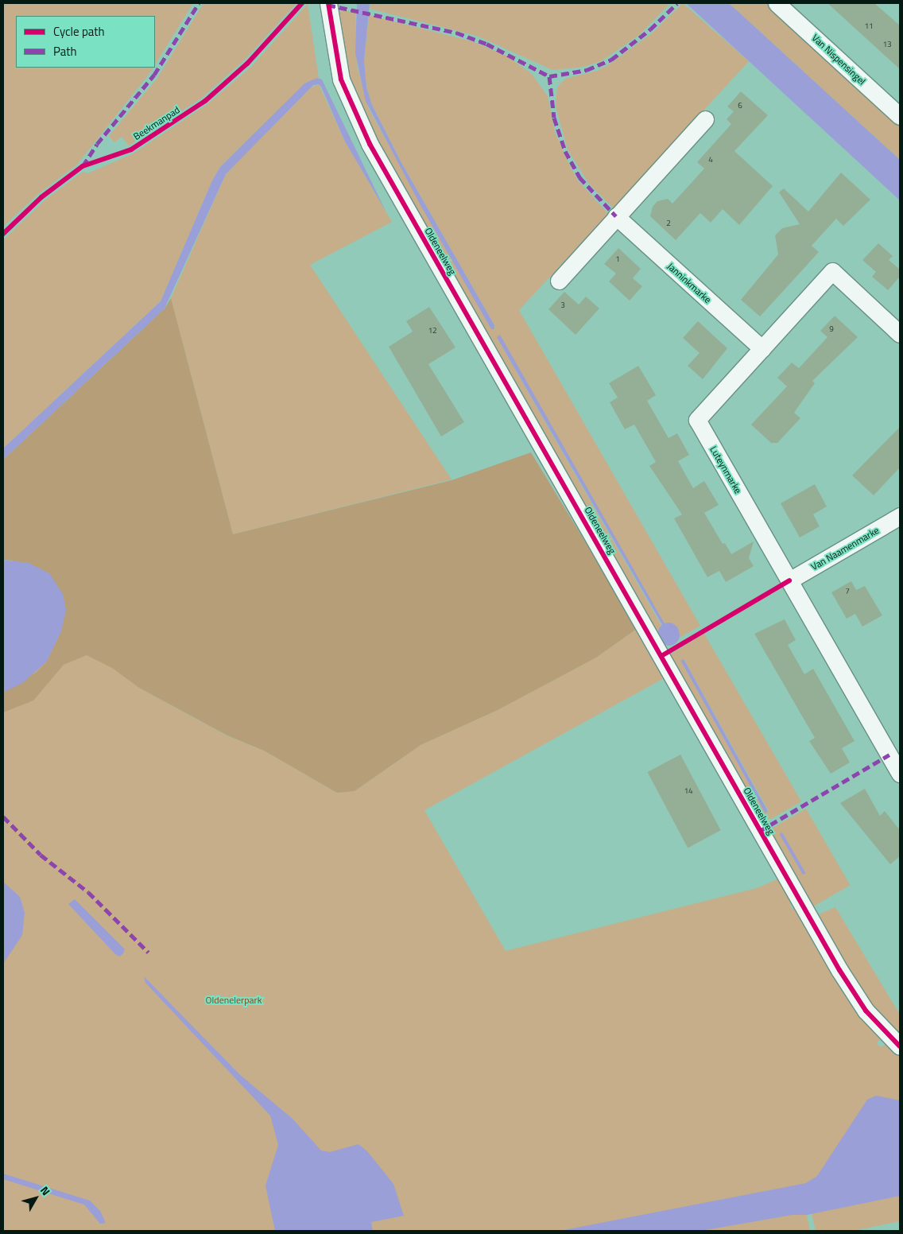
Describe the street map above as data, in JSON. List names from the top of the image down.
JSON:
{
  "streets": {
    "street": [
      "Van Nispensingel",
      "Oldeneelweg",
      "Janninkmarke",
      "Luteynmarke",
      "Van Naamenmarke"
    ],
    "cycle path": ["Beekmanpad"]
  },
  "crossings": [
    ["Janninkmarke", "Luteynmarke"],
    ["Luteynmarke", "Van Naamenmarke"]
  ],
  "parks": ["Oldenelerpark"],
  "house_numbers": [
    "11",
    "13",
    "6",
    "4",
    "2",
    "1",
    "3",
    "9",
    "12",
    "7",
    "14"
  ],
  "legend": ["Cycle path", "Path"],
  "north": "top right"
}
